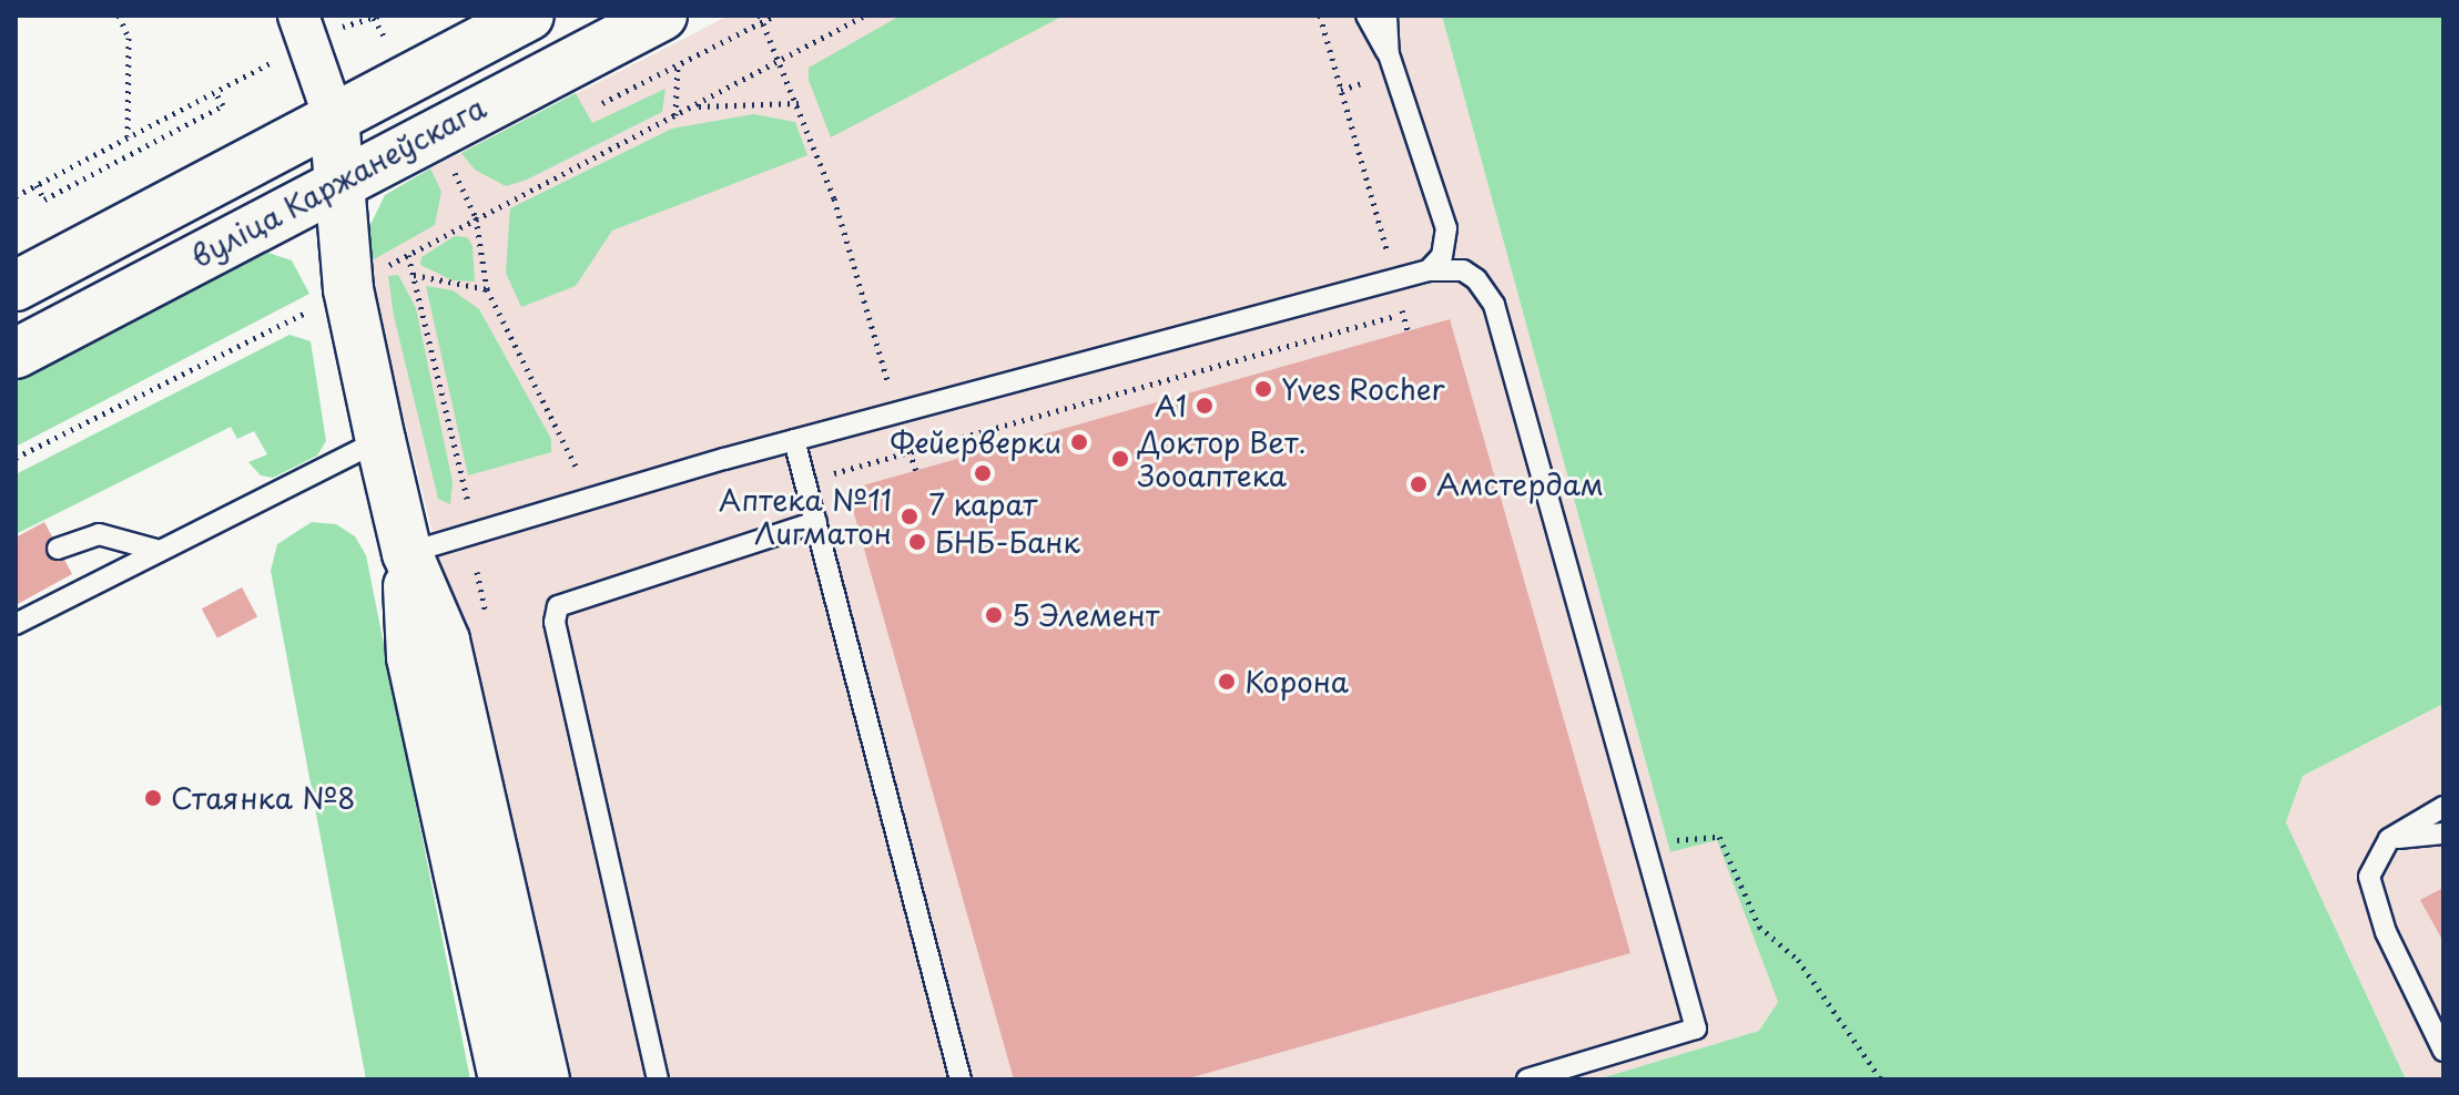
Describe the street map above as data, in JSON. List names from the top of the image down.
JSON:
{
  "streets": {
    "street": ["вуліца Каржанеўскага"]
  },
  "places": [
    "Yves Rocher",
    "A1",
    "Фейерверки",
    "Доктор Вет. Зооаптека",
    "7 карат",
    "Амстердам",
    "Аптека №11 Лигматон",
    "БНБ-Банк",
    "5 Элемент",
    "Корона",
    "Стаянка №8"
  ]
}
